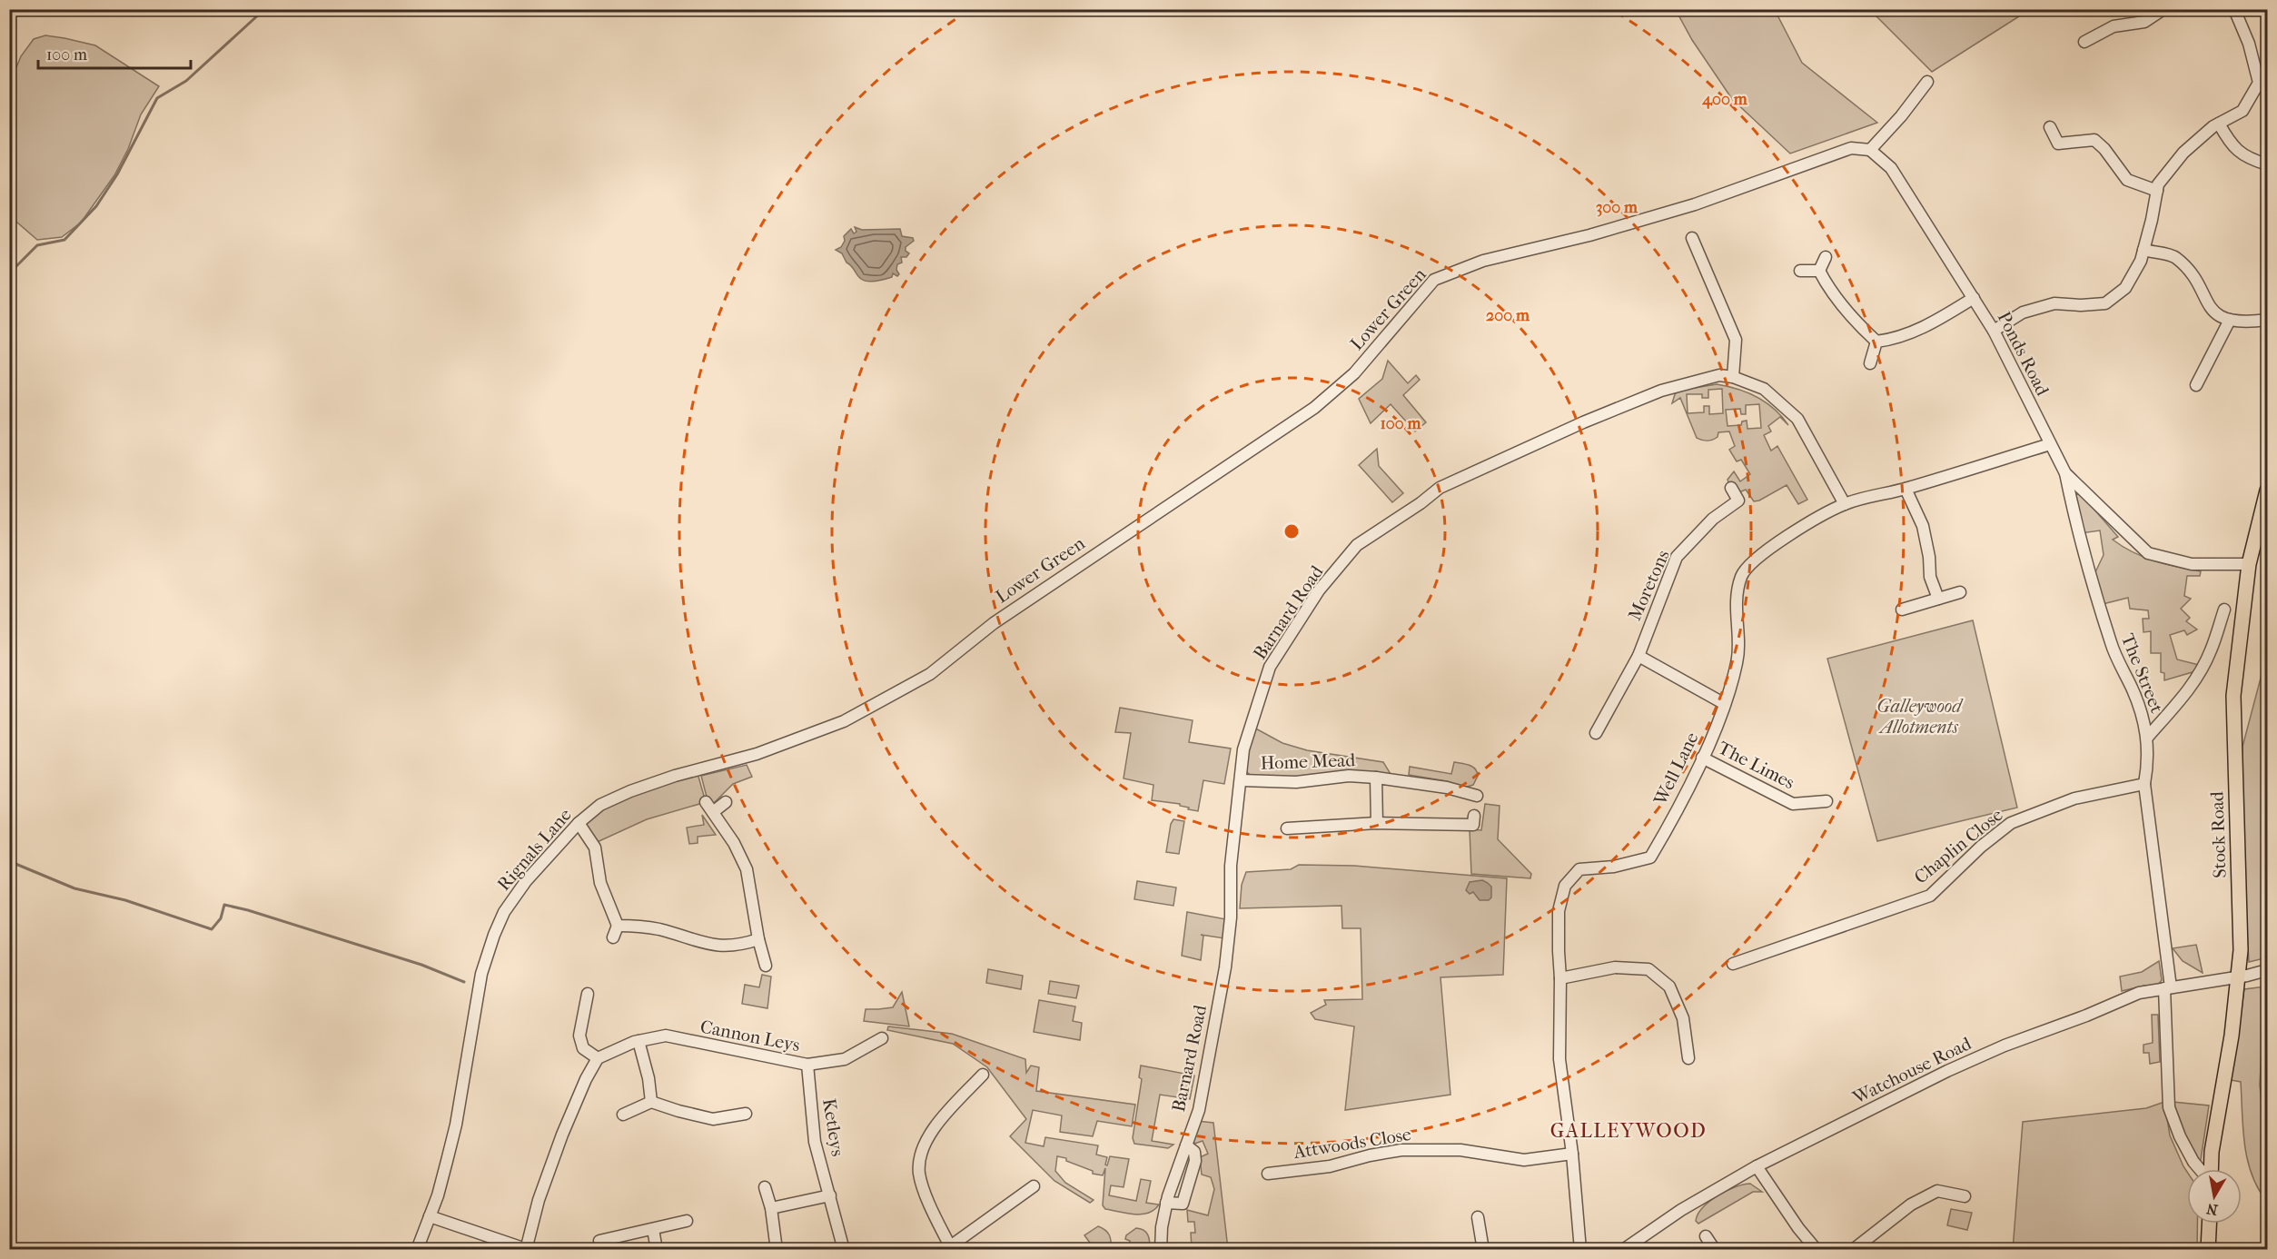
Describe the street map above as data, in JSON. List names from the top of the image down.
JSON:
{
  "streets": {
    "main road": ["Stock Road"],
    "street": [
      "Lower Green",
      "Ponds Road",
      "Moretons",
      "Barnard Road",
      "The Street",
      "Home Mead",
      "The Limes",
      "Well Lane",
      "Chaplin Close",
      "Rignals Lane",
      "Cannon Leys",
      "Watchouse Road",
      "Ketleys",
      "Attwoods Close"
    ]
  },
  "crossings": [
    ["Lower Green", "Ponds Road"],
    ["Lower Green", "Rignals Lane"],
    ["Ponds Road", "The Street"],
    ["Ponds Road", "Well Lane"],
    ["Ponds Road", "Stock Road"],
    ["Barnard Road", "Home Mead"],
    ["Barnard Road", "Well Lane"],
    ["The Street", "Chaplin Close"],
    ["The Street", "Watchouse Road"],
    ["The Limes", "Well Lane"],
    ["Well Lane", "Attwoods Close"],
    ["Stock Road", "Watchouse Road"],
    ["Cannon Leys", "Ketleys"]
  ],
  "districts": ["GALLEYWOOD"],
  "parks": ["Galleywood Allotments"],
  "scale_bar": "100 m",
  "north": "bottom",
  "rings": [
    "400 m",
    "300 m",
    "200 m",
    "100 m"
  ]
}
